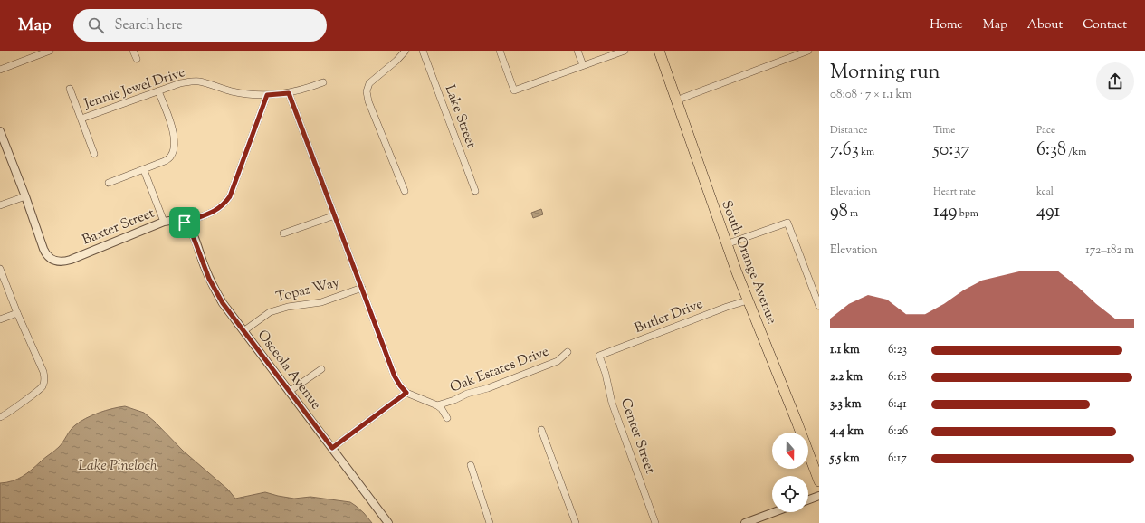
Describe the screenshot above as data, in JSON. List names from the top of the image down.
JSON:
{
  "streets": {
    "main road": ["South Orange Avenue"],
    "street": [
      "Jennie Jewel Drive",
      "Lake Street",
      "Baxter Street",
      "Topaz Way",
      "Butler Drive",
      "Osceola Avenue",
      "Oak Estates Drive",
      "Center Street"
    ]
  },
  "crossings": [
    ["Jennie Jewel Drive", "Baxter Street"],
    ["Baxter Street", "Osceola Avenue"],
    ["South Orange Avenue", "Butler Drive"],
    ["Topaz Way", "Osceola Avenue"],
    ["Butler Drive", "Center Street"]
  ],
  "water": ["Lake Pineloch"],
  "north": "bottom",
  "page": {
    "header": "Map",
    "search": "Search here",
    "nav": [
      "Home",
      "Map",
      "About",
      "Contact"
    ],
    "heading": ["Morning run", "08:08 · 7 × 1.1 km"],
    "stats": [
      ["Distance", "7.63 km"],
      ["Time", "50:37"],
      ["Pace", "6:38 /km"],
      ["Elevation", "98 m"],
      ["Heart rate", "149 bpm"],
      ["kcal", "491"]
    ],
    "chart": ["Elevation", "172–182 m"],
    "list": [
      {
        "name": "1.1 km",
        "note": "6:23"
      },
      {
        "name": "2.2 km",
        "note": "6:18"
      },
      {
        "name": "3.3 km",
        "note": "6:41"
      },
      {
        "name": "4.4 km",
        "note": "6:26"
      },
      {
        "name": "5.5 km",
        "note": "6:17"
      }
    ]
  }
}
